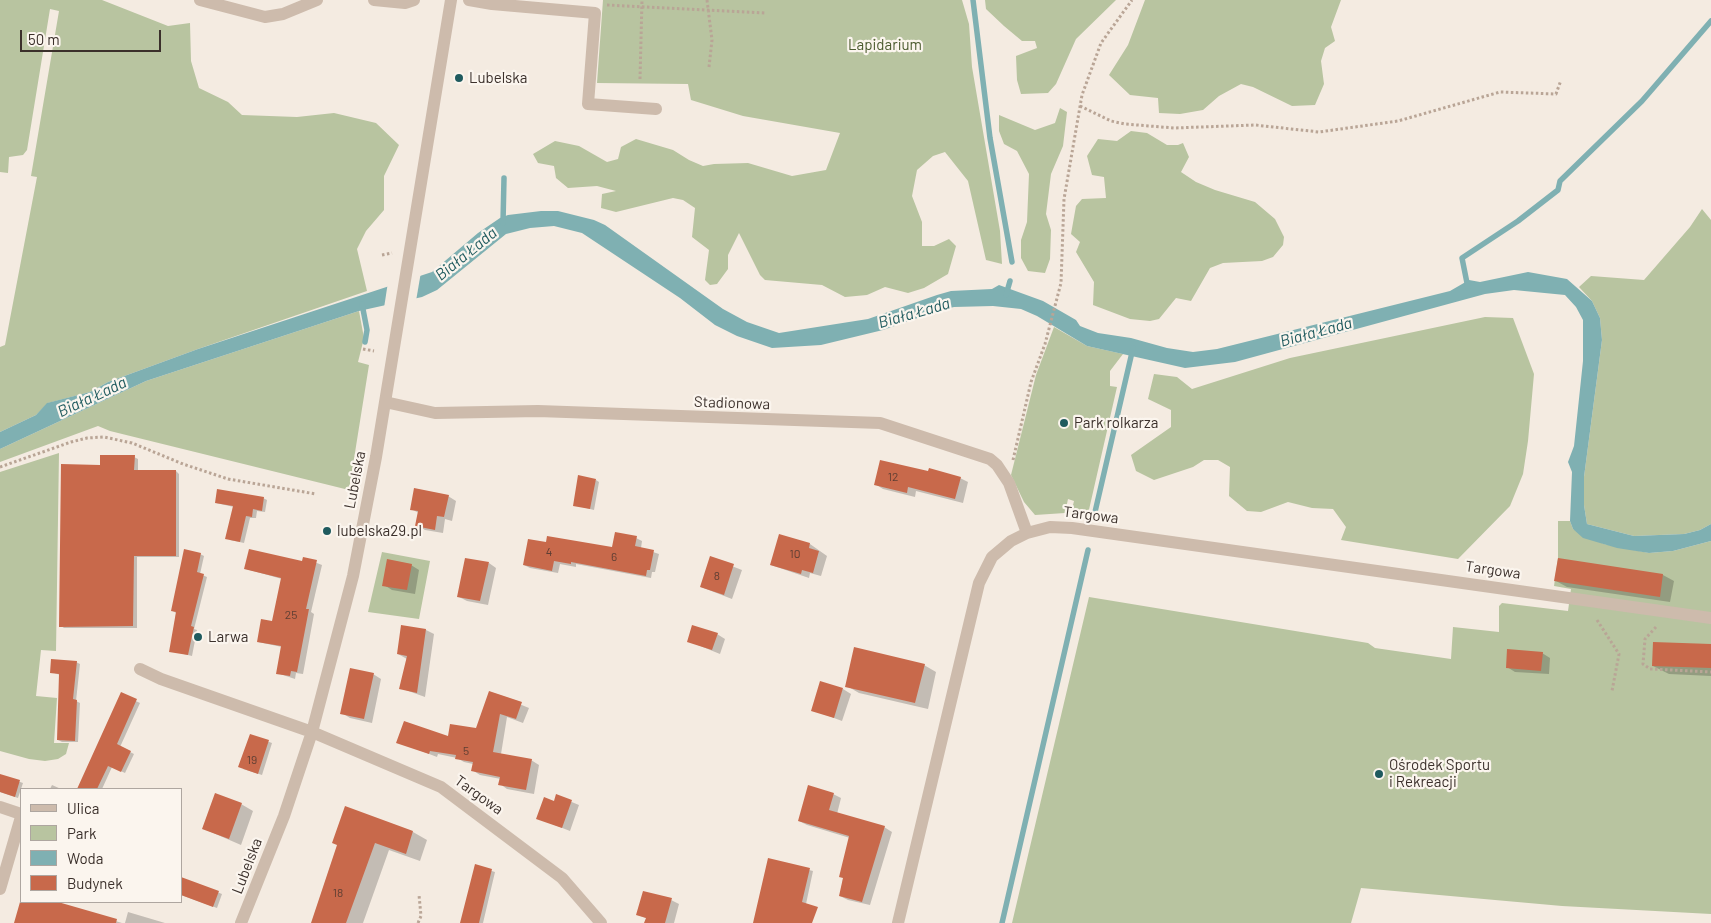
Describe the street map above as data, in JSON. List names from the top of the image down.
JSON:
{
  "streets": {
    "street": ["Stadionowa", "Lubelska", "Targowa"]
  },
  "crossings": [
    ["Stadionowa", "Lubelska"],
    ["Stadionowa", "Targowa"],
    ["Lubelska", "Targowa"]
  ],
  "water": ["Biała Łada"],
  "parks": ["Lapidarium"],
  "places": [
    "Lubelska",
    "Park rolkarza",
    "lubelska29.pl",
    "Larwa",
    "Ośrodek Sportu i Rekreacji"
  ],
  "house_numbers": [
    "12",
    "4",
    "10",
    "6",
    "8",
    "25",
    "5",
    "19",
    "18"
  ],
  "legend": [
    "Ulica",
    "Park",
    "Woda",
    "Budynek"
  ],
  "scale_bar": "50 m"
}
